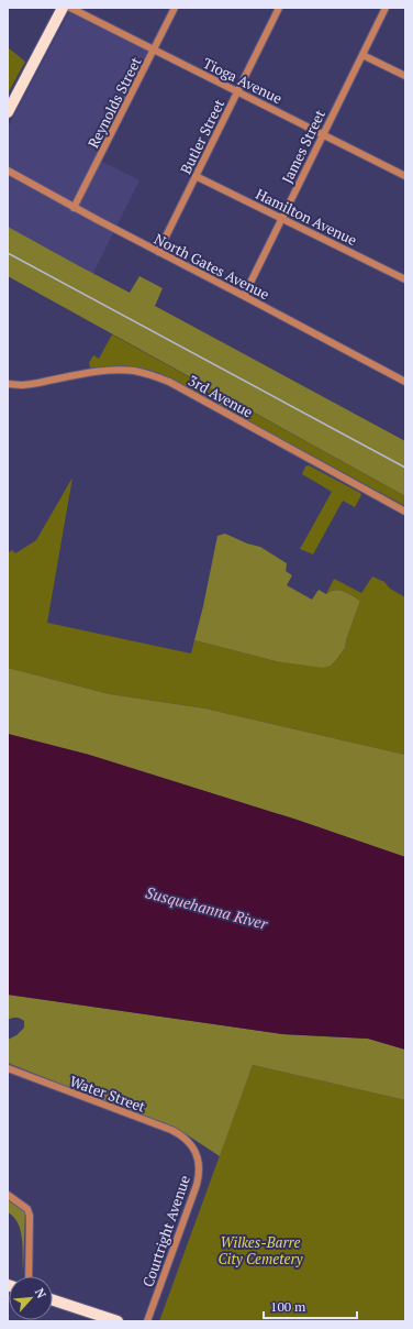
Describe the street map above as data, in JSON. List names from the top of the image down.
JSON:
{
  "streets": {
    "street": [
      "Tioga Avenue",
      "Reynolds Street",
      "Butler Street",
      "James Street",
      "Hamilton Avenue",
      "North Gates Avenue",
      "3rd Avenue",
      "Water Street",
      "Courtright Avenue"
    ]
  },
  "crossings": [
    ["Tioga Avenue", "Reynolds Street"],
    ["Tioga Avenue", "Butler Street"],
    ["Tioga Avenue", "James Street"],
    ["Reynolds Street", "North Gates Avenue"],
    ["Butler Street", "Hamilton Avenue"],
    ["Butler Street", "North Gates Avenue"],
    ["James Street", "Hamilton Avenue"],
    ["James Street", "North Gates Avenue"],
    ["Water Street", "Courtright Avenue"]
  ],
  "water": ["Susquehanna River"],
  "parks": ["Wilkes-Barre City Cemetery"],
  "scale_bar": "100 m",
  "north": "top right"
}
